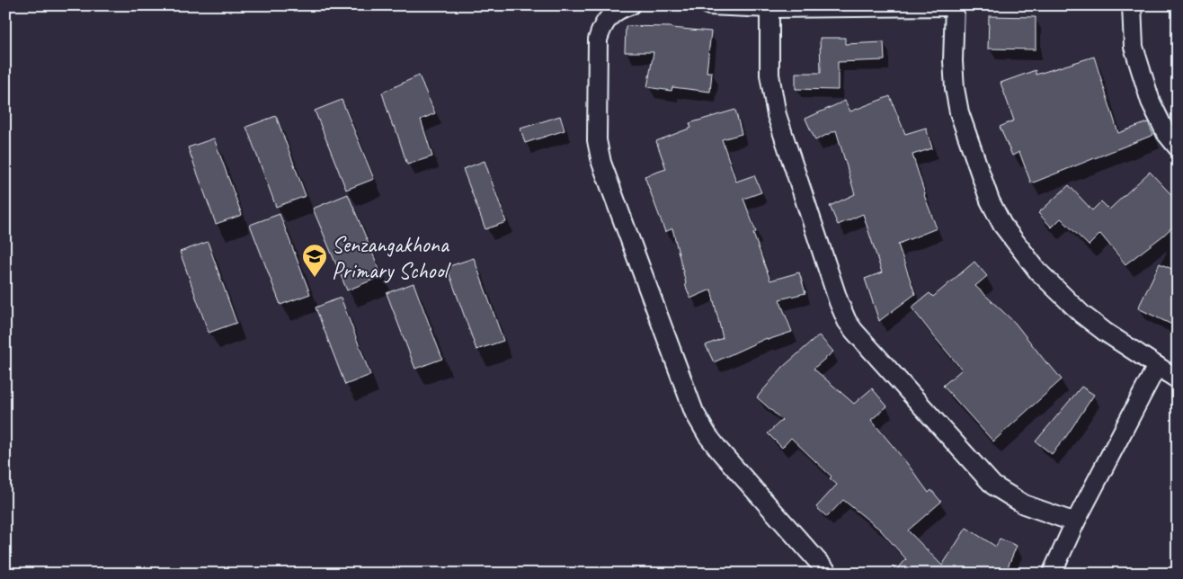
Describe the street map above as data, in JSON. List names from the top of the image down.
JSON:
{
  "places": {
    "school or university": ["Senzangakhona Primary School"]
  }
}
